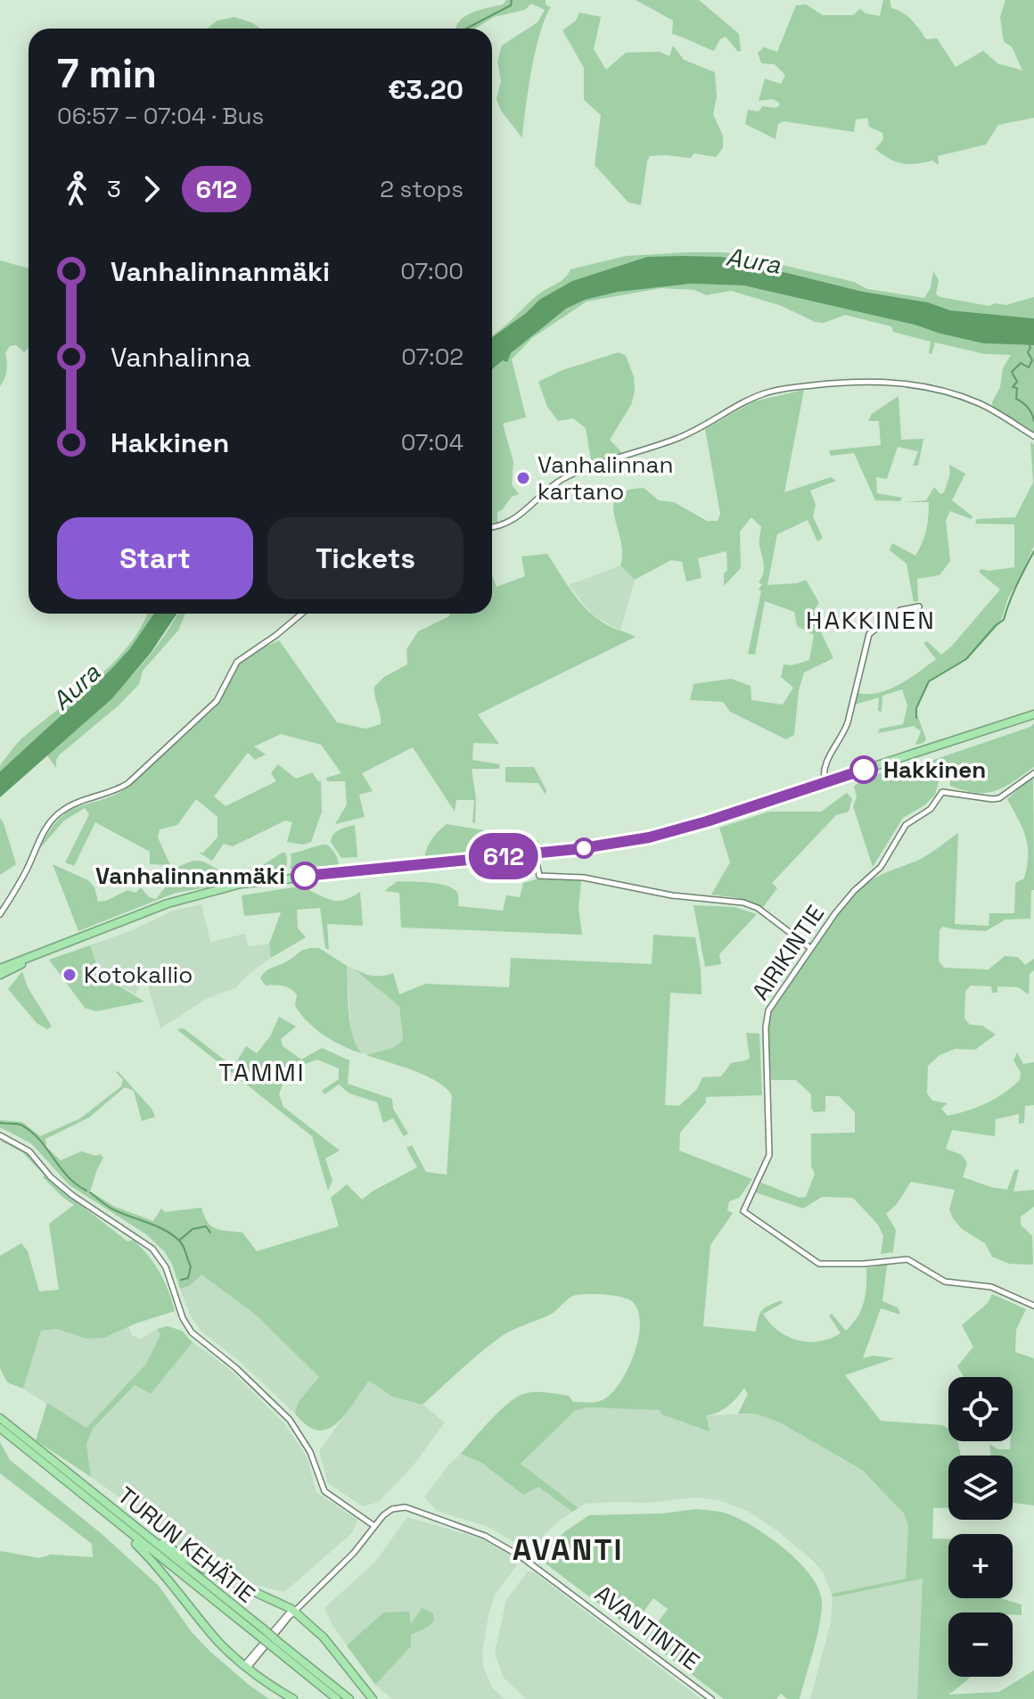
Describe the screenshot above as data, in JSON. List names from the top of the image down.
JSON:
{
  "streets": {
    "highway": ["TURUN KEHÄTIE"],
    "street": ["AIRIKINTIE", "AVANTINTIE"]
  },
  "districts": ["HAKKINEN", "TAMMI", "AVANTI"],
  "water": ["Aura"],
  "places": [
    "Vanhalinnan kartano",
    "Hakkinen",
    "Vanhalinnanmäki",
    "Kotokallio"
  ],
  "lines": ["bus line 612"],
  "page": {
    "on_map": "612",
    "heading": ["7 min", "06:57 – 07:04 · Bus", "€3.20"],
    "legs": ["3", "612", "2 stops"],
    "list": [
      {
        "name": "Vanhalinnanmäki",
        "value": "07:00"
      },
      {
        "name": "Vanhalinna",
        "value": "07:02"
      },
      {
        "name": "Hakkinen",
        "value": "07:04"
      }
    ],
    "buttons": ["Start", "Tickets"],
    "map_buttons": ["+", "−"]
  }
}
